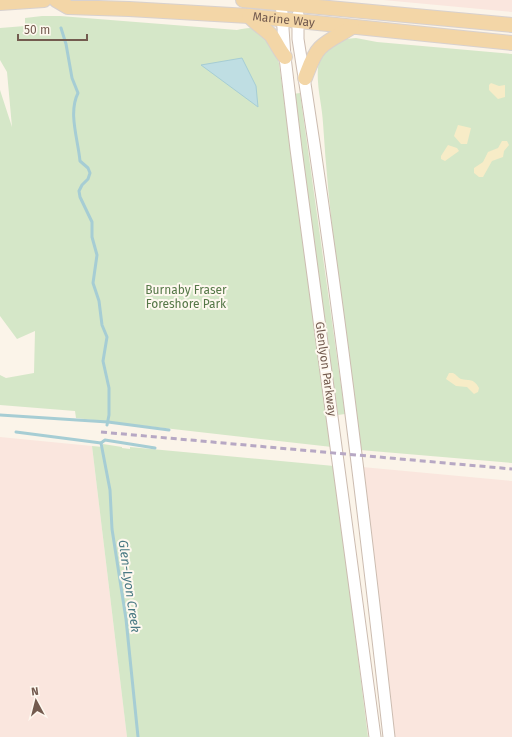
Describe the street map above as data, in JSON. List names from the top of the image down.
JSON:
{
  "streets": {
    "main road": ["Marine Way"],
    "street": ["Glenlyon Parkway"]
  },
  "crossings": [
    ["Marine Way", "Glenlyon Parkway"]
  ],
  "water": ["Glen-Lyon Creek"],
  "parks": ["Burnaby Fraser Foreshore Park"],
  "scale_bar": "50 m",
  "north": "top"
}
